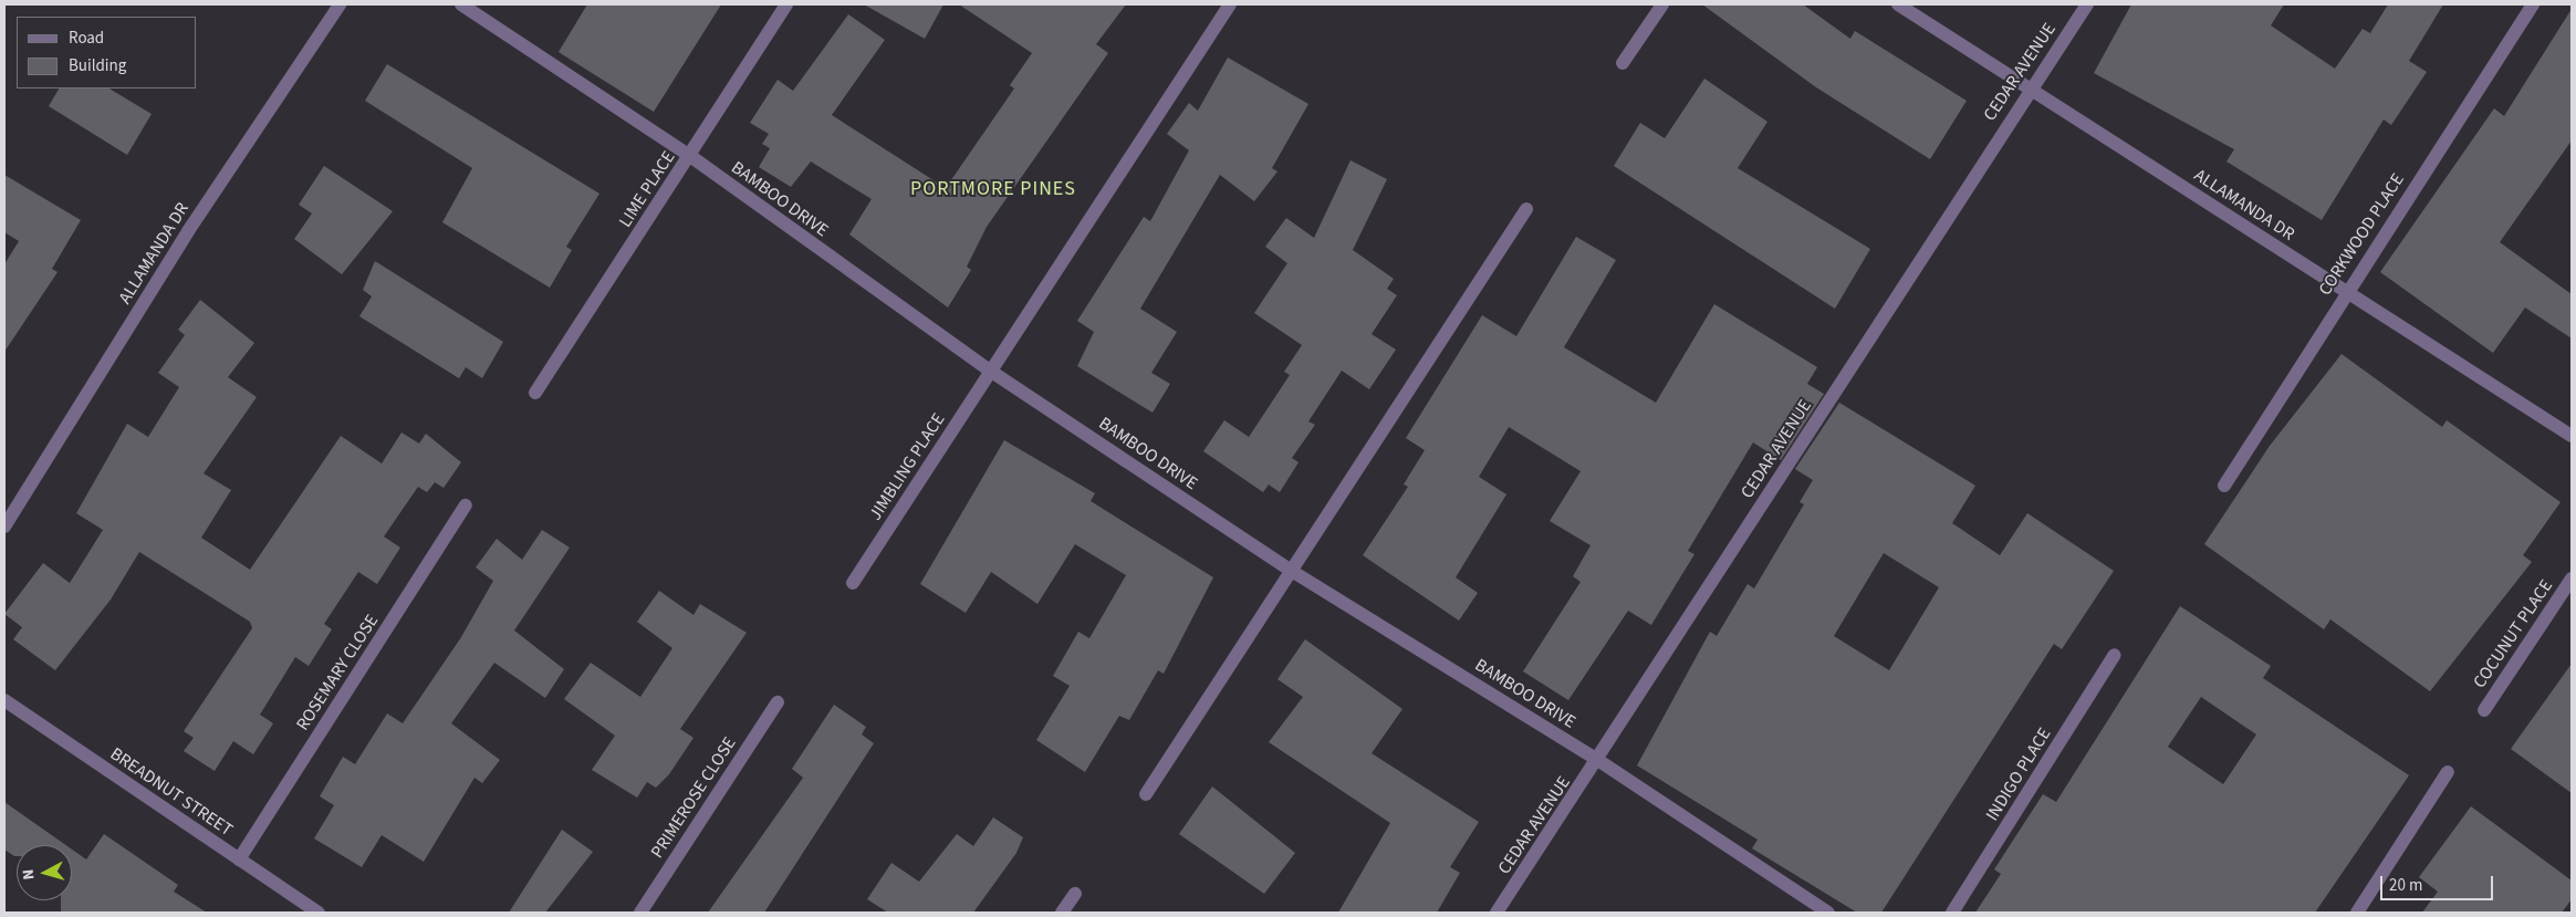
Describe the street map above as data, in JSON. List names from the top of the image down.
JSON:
{
  "streets": {
    "street": [
      "CEDAR AVENUE",
      "LIME PLACE",
      "BAMBOO DRIVE",
      "ALLAMANDA DR",
      "CORKWOOD PLACE",
      "JIMBLING PLACE",
      "COCUNUT PLACE",
      "ROSEMARY CLOSE",
      "INDIGO PLACE",
      "BREADNUT STREET",
      "PRIMEROSE CLOSE"
    ]
  },
  "crossings": [
    ["CEDAR AVENUE", "BAMBOO DRIVE"],
    ["CEDAR AVENUE", "ALLAMANDA DR"],
    ["LIME PLACE", "BAMBOO DRIVE"],
    ["BAMBOO DRIVE", "JIMBLING PLACE"],
    ["ALLAMANDA DR", "CORKWOOD PLACE"],
    ["ROSEMARY CLOSE", "BREADNUT STREET"]
  ],
  "districts": ["PORTMORE PINES"],
  "legend": ["Road", "Building"],
  "scale_bar": "20 m",
  "north": "left"
}
